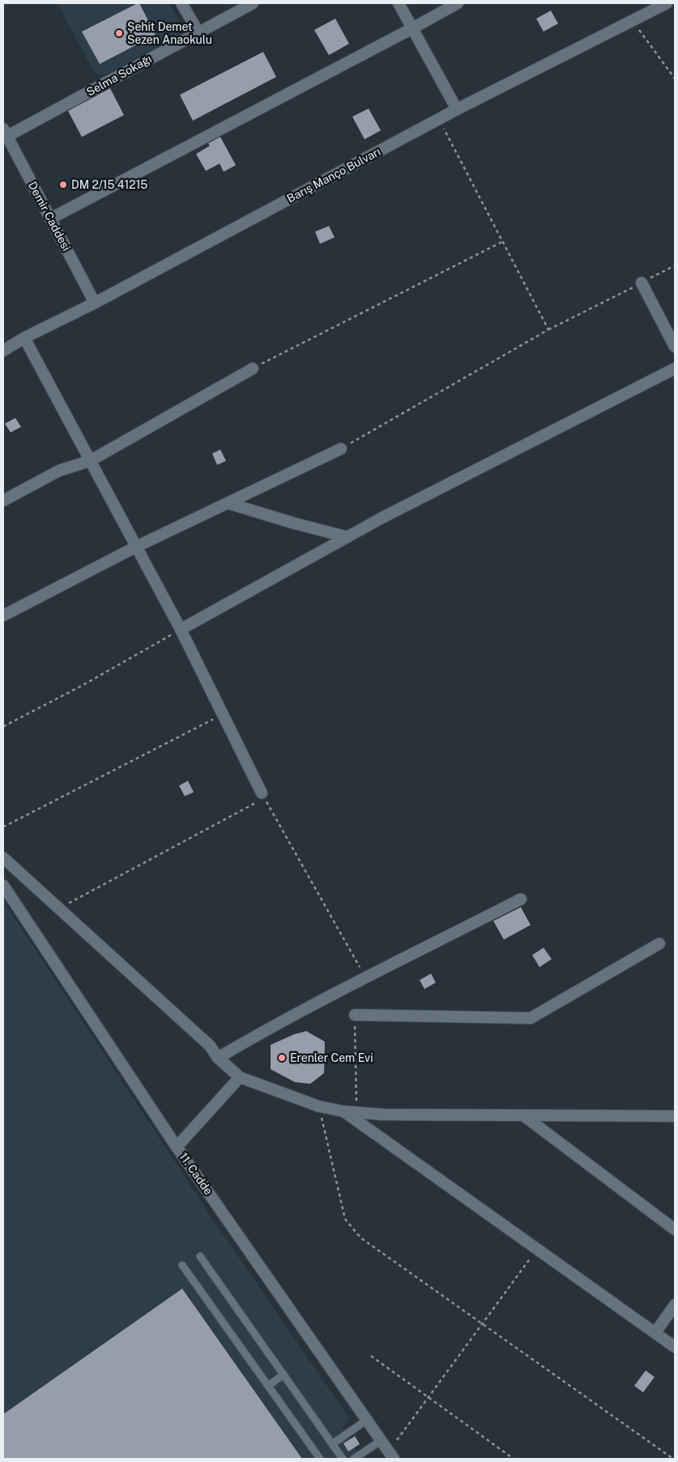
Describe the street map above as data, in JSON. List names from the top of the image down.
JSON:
{
  "streets": {
    "street": [
      "Selma Sokağı",
      "Barış Manço Bulvarı",
      "Demir Caddesi",
      "11. Cadde"
    ]
  },
  "crossings": [
    ["Selma Sokağı", "Demir Caddesi"],
    ["Barış Manço Bulvarı", "Demir Caddesi"]
  ],
  "places": ["Şehit Demet Sezen Anaokulu", "DM 2/15 41215", "Erenler Cem Evi"]
}
